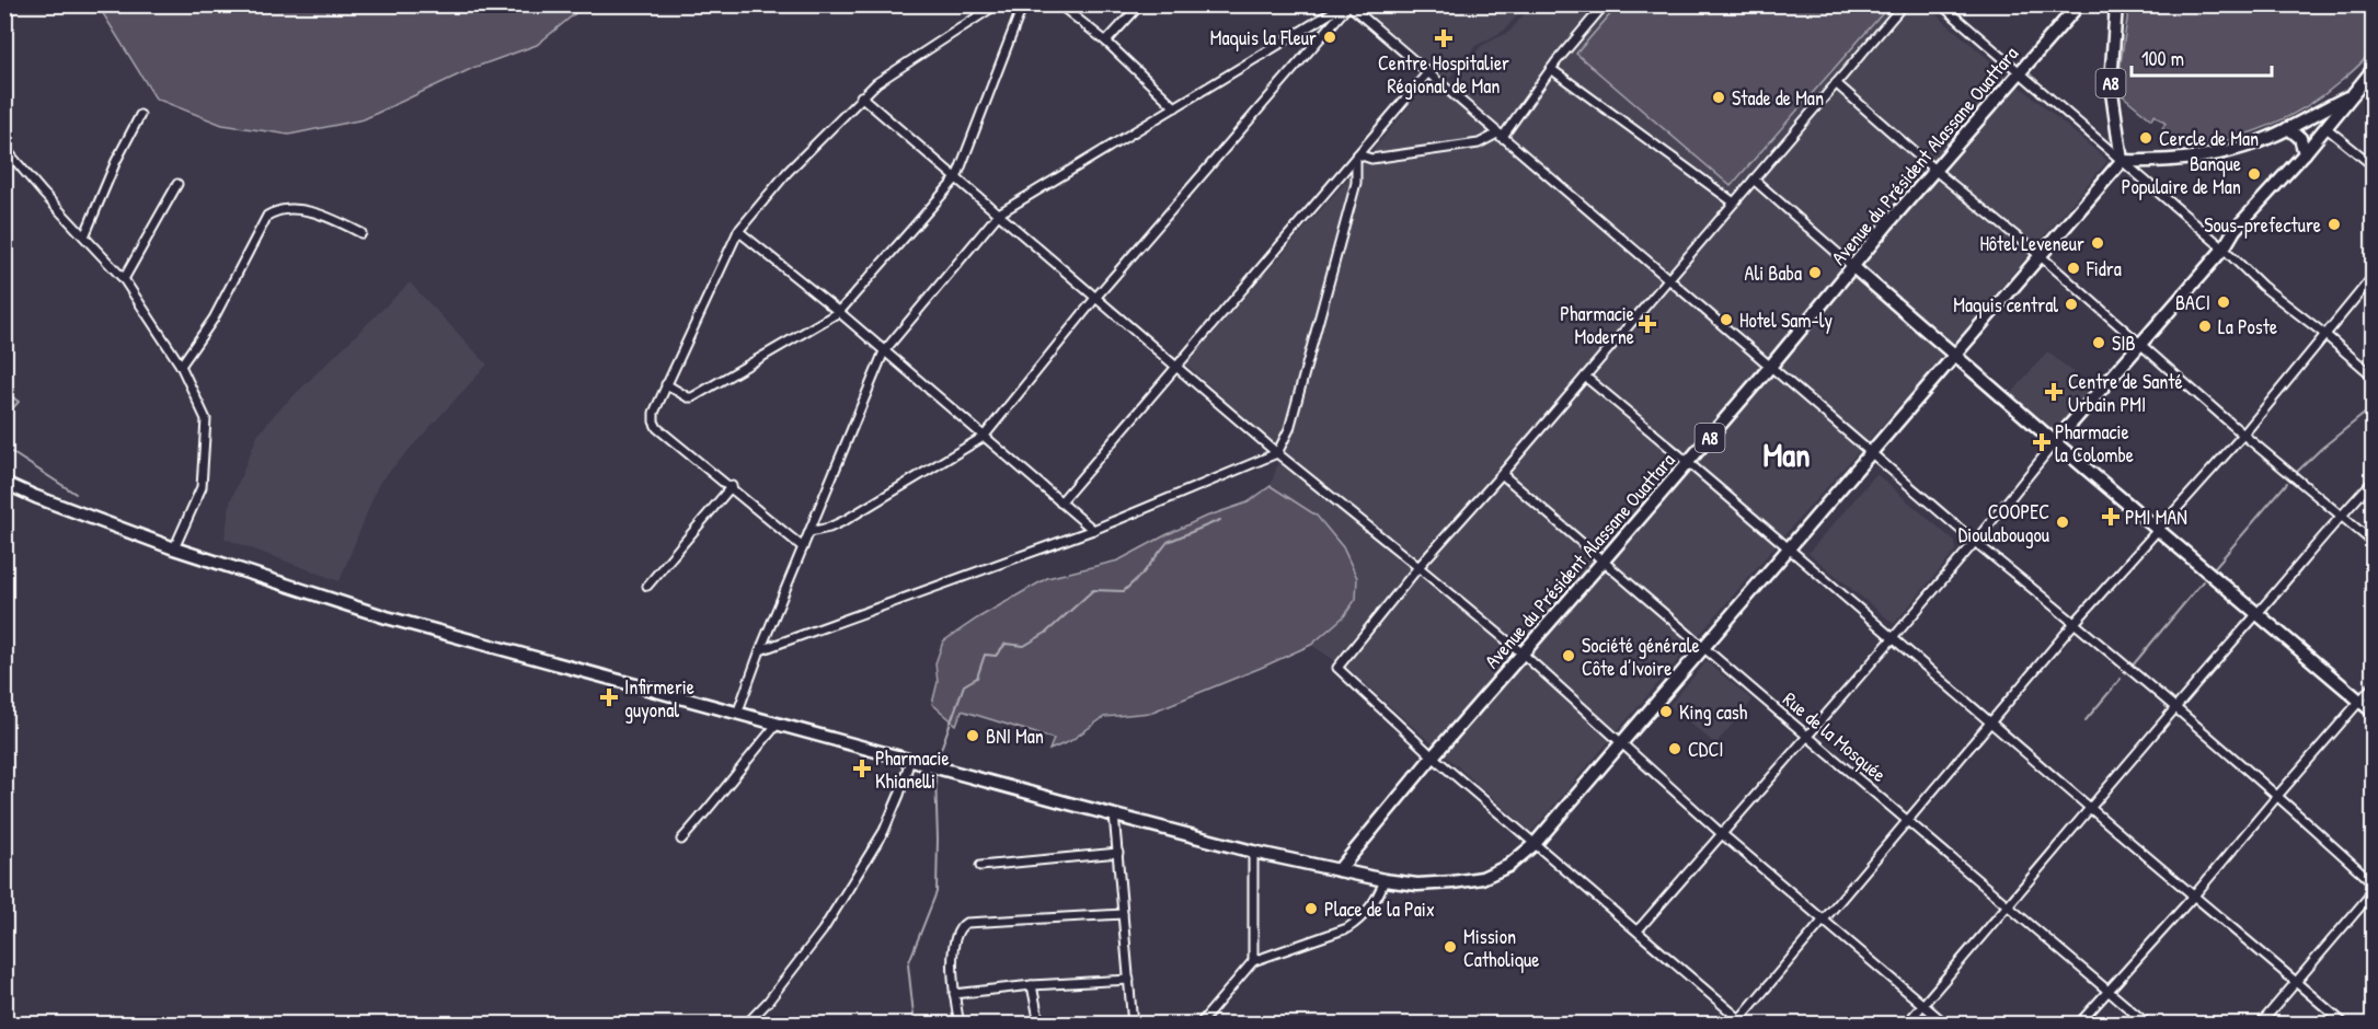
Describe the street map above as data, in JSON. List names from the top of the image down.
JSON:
{
  "streets": {
    "main road": ["A8", "Avenue du Président Alassane Ouattara"],
    "street": ["Rue de la Mosquée"]
  },
  "crossings": [
    ["Avenue du Président Alassane Ouattara", "Rue de la Mosquée"]
  ],
  "districts": ["Man"],
  "places": {
    "other": [
      "Maquis la Fleur",
      "Stade de Man",
      "Cercle de Man",
      "Banque Populaire de Man",
      "Sous-prefecture",
      "Hôtel Leveneur",
      "Fidra",
      "Ali Baba",
      "BACI",
      "Maquis central",
      "Hotel Sam-ly",
      "La Poste",
      "SIB",
      "COOPEC Dioulabougou",
      "Société générale Côte d’Ivoire",
      "King cash",
      "BNI Man",
      "CDCI",
      "Place de la Paix",
      "Mission Catholique"
    ],
    "health": [
      "Centre Hospitalier Régional de Man",
      "Pharmacie Moderne",
      "Centre de Santé Urbain PMI",
      "Pharmacie la Colombe",
      "PMI MAN",
      "Infirmerie guyonal",
      "Pharmacie Khianelli"
    ]
  },
  "scale_bar": "100 m"
}
